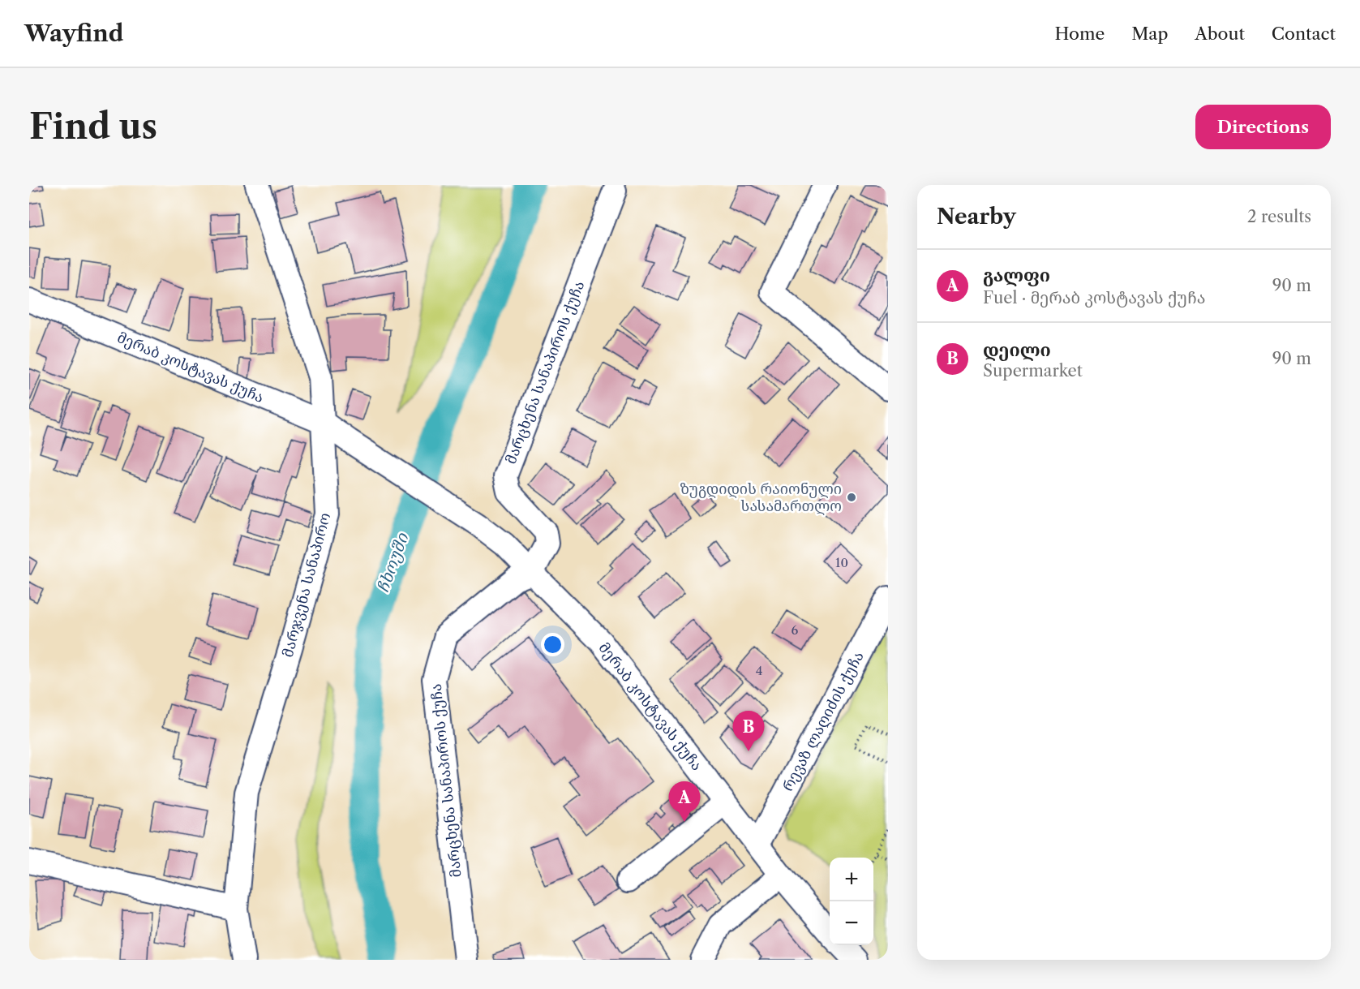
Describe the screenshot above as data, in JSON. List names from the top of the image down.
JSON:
{
  "streets": {
    "street": [
      "მერაბ კოსტავას ქუჩა",
      "მარცხენა სანაპიროს ქუჩა",
      "მარჯვენა სანაპირო",
      "რევაზ ლაღიძის ქუჩა"
    ]
  },
  "crossings": [
    ["მერაბ კოსტავას ქუჩა", "მარცხენა სანაპიროს ქუჩა"],
    ["მერაბ კოსტავას ქუჩა", "მარჯვენა სანაპირო"],
    ["მერაბ კოსტავას ქუჩა", "რევაზ ლაღიძის ქუჩა"]
  ],
  "water": ["ჩხოუში"],
  "places": ["ზუგდიდის რაიონული სასამართლო"],
  "house_numbers": ["10", "6", "4"],
  "page": {
    "header": "Wayfind",
    "nav": [
      "Home",
      "Map",
      "About",
      "Contact"
    ],
    "buttons": "Directions",
    "title": "Find us",
    "heading": ["Nearby", "2 results"],
    "list": [
      {
        "mark": "A",
        "name": "გალფი",
        "note": "Fuel · მერაბ კოსტავას ქუჩა",
        "value": "90 m"
      },
      {
        "mark": "B",
        "name": "დეილი",
        "note": "Supermarket",
        "value": "90 m"
      }
    ],
    "pins": ["B", "A"],
    "map_buttons": ["+", "−"]
  }
}
